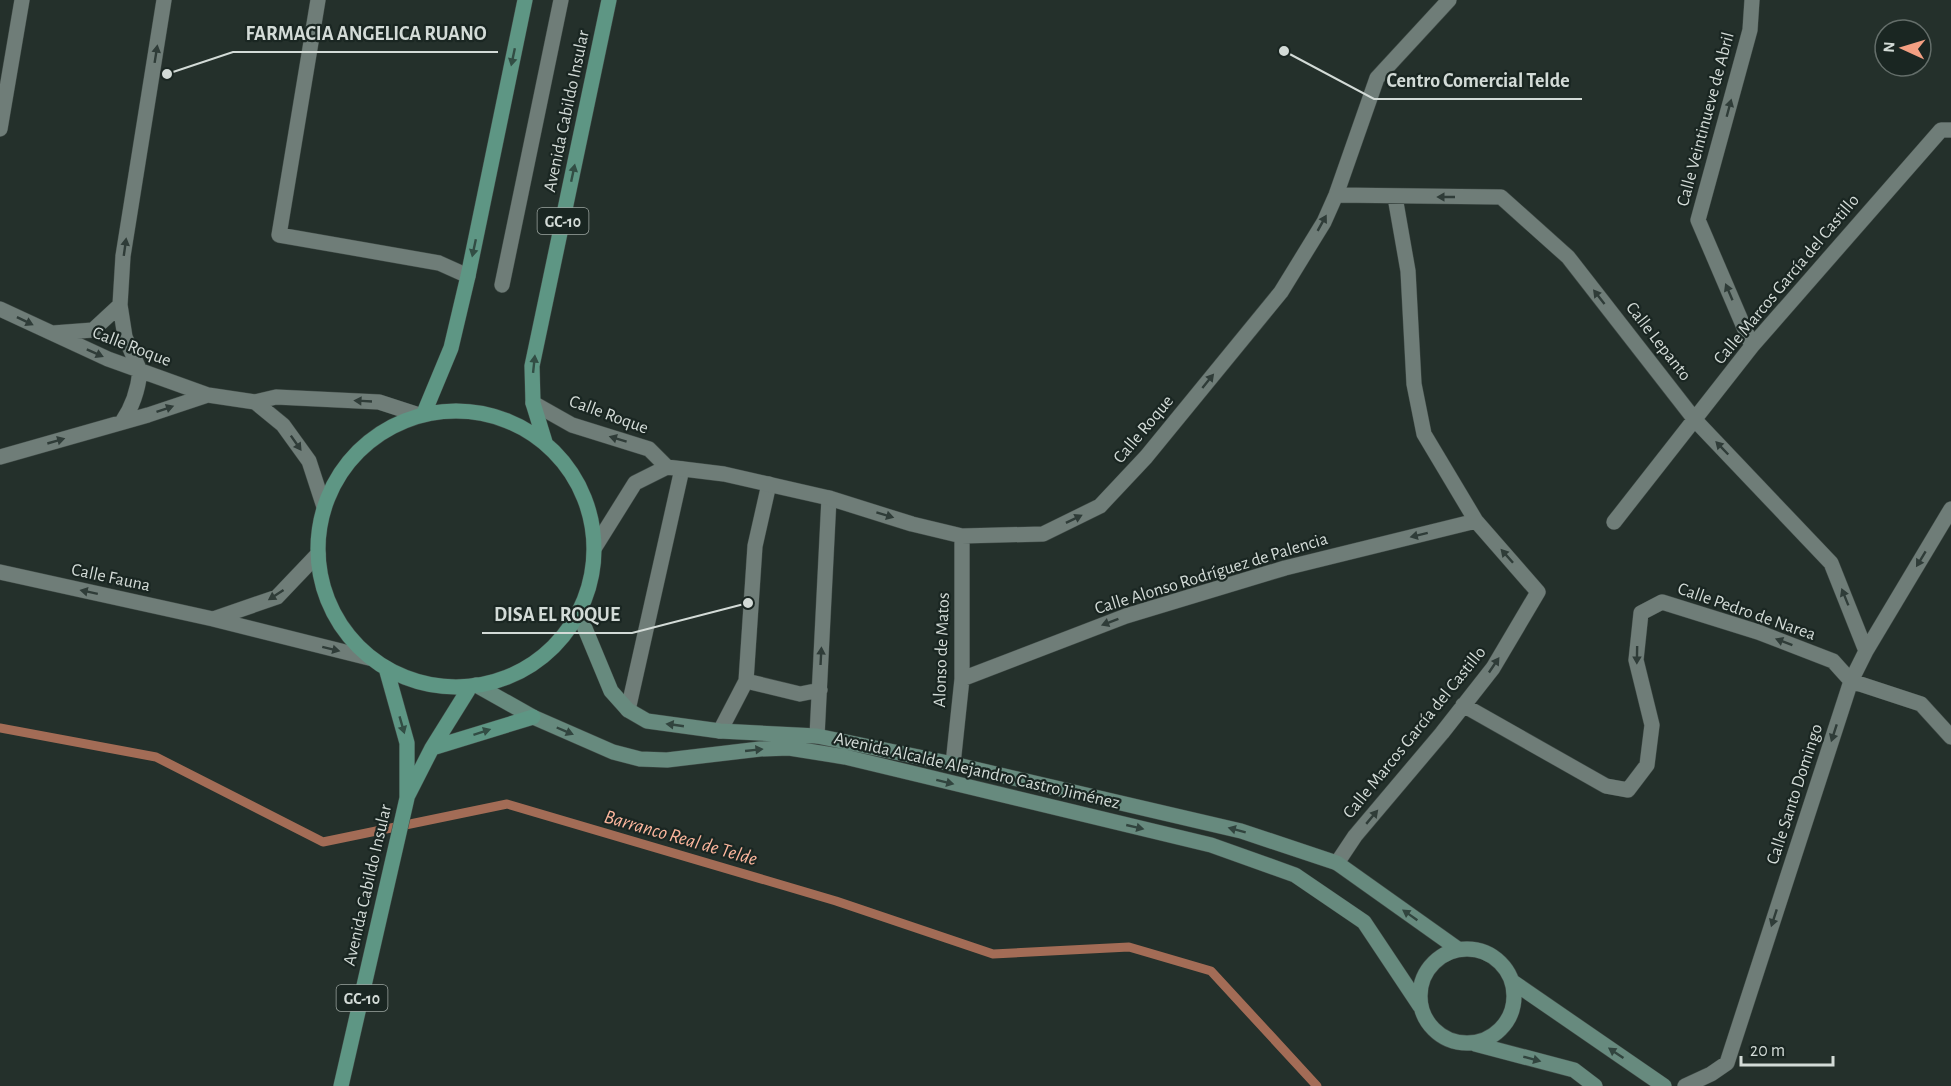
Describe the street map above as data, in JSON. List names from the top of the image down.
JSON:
{
  "streets": {
    "main road": ["Avenida Cabildo Insular", "GC-10"],
    "street": [
      "Calle Veintinueve de Abril",
      "Calle Marcos García del Castillo",
      "Calle Lepanto",
      "Calle Roque",
      "Calle Alonso Rodríguez de Palencia",
      "Calle Fauna",
      "Calle Pedro de Narea",
      "Alonso de Matos",
      "Avenida Alcalde Alejandro Castro Jiménez",
      "Calle Santo Domingo"
    ]
  },
  "crossings": [
    ["Avenida Cabildo Insular", "Calle Roque"],
    ["Avenida Cabildo Insular", "Avenida Alcalde Alejandro Castro Jiménez"],
    ["Calle Veintinueve de Abril", "Calle Marcos García del Castillo"],
    ["Calle Marcos García del Castillo", "Calle Lepanto"],
    ["Calle Marcos García del Castillo", "Calle Alonso Rodríguez de Palencia"],
    ["Calle Marcos García del Castillo", "Calle Pedro de Narea"],
    ["Calle Marcos García del Castillo", "Avenida Alcalde Alejandro Castro Jiménez"],
    ["Calle Lepanto", "Calle Roque"],
    ["Calle Lepanto", "Calle Santo Domingo"],
    ["Calle Roque", "Alonso de Matos"],
    ["Calle Alonso Rodríguez de Palencia", "Alonso de Matos"],
    ["Calle Pedro de Narea", "Calle Santo Domingo"],
    ["Alonso de Matos", "Avenida Alcalde Alejandro Castro Jiménez"]
  ],
  "one_way": [
    "Calle Veintinueve de Abril",
    "Calle Marcos García del Castillo",
    "Calle Lepanto",
    "Calle Alonso Rodríguez de Palencia",
    "Calle Santo Domingo"
  ],
  "water": ["Barranco Real de Telde"],
  "places": ["Centro Comercial Telde", "FARMACIA ANGELICA RUANO", "DISA EL ROQUE"],
  "scale_bar": "20 m",
  "north": "left"
}
